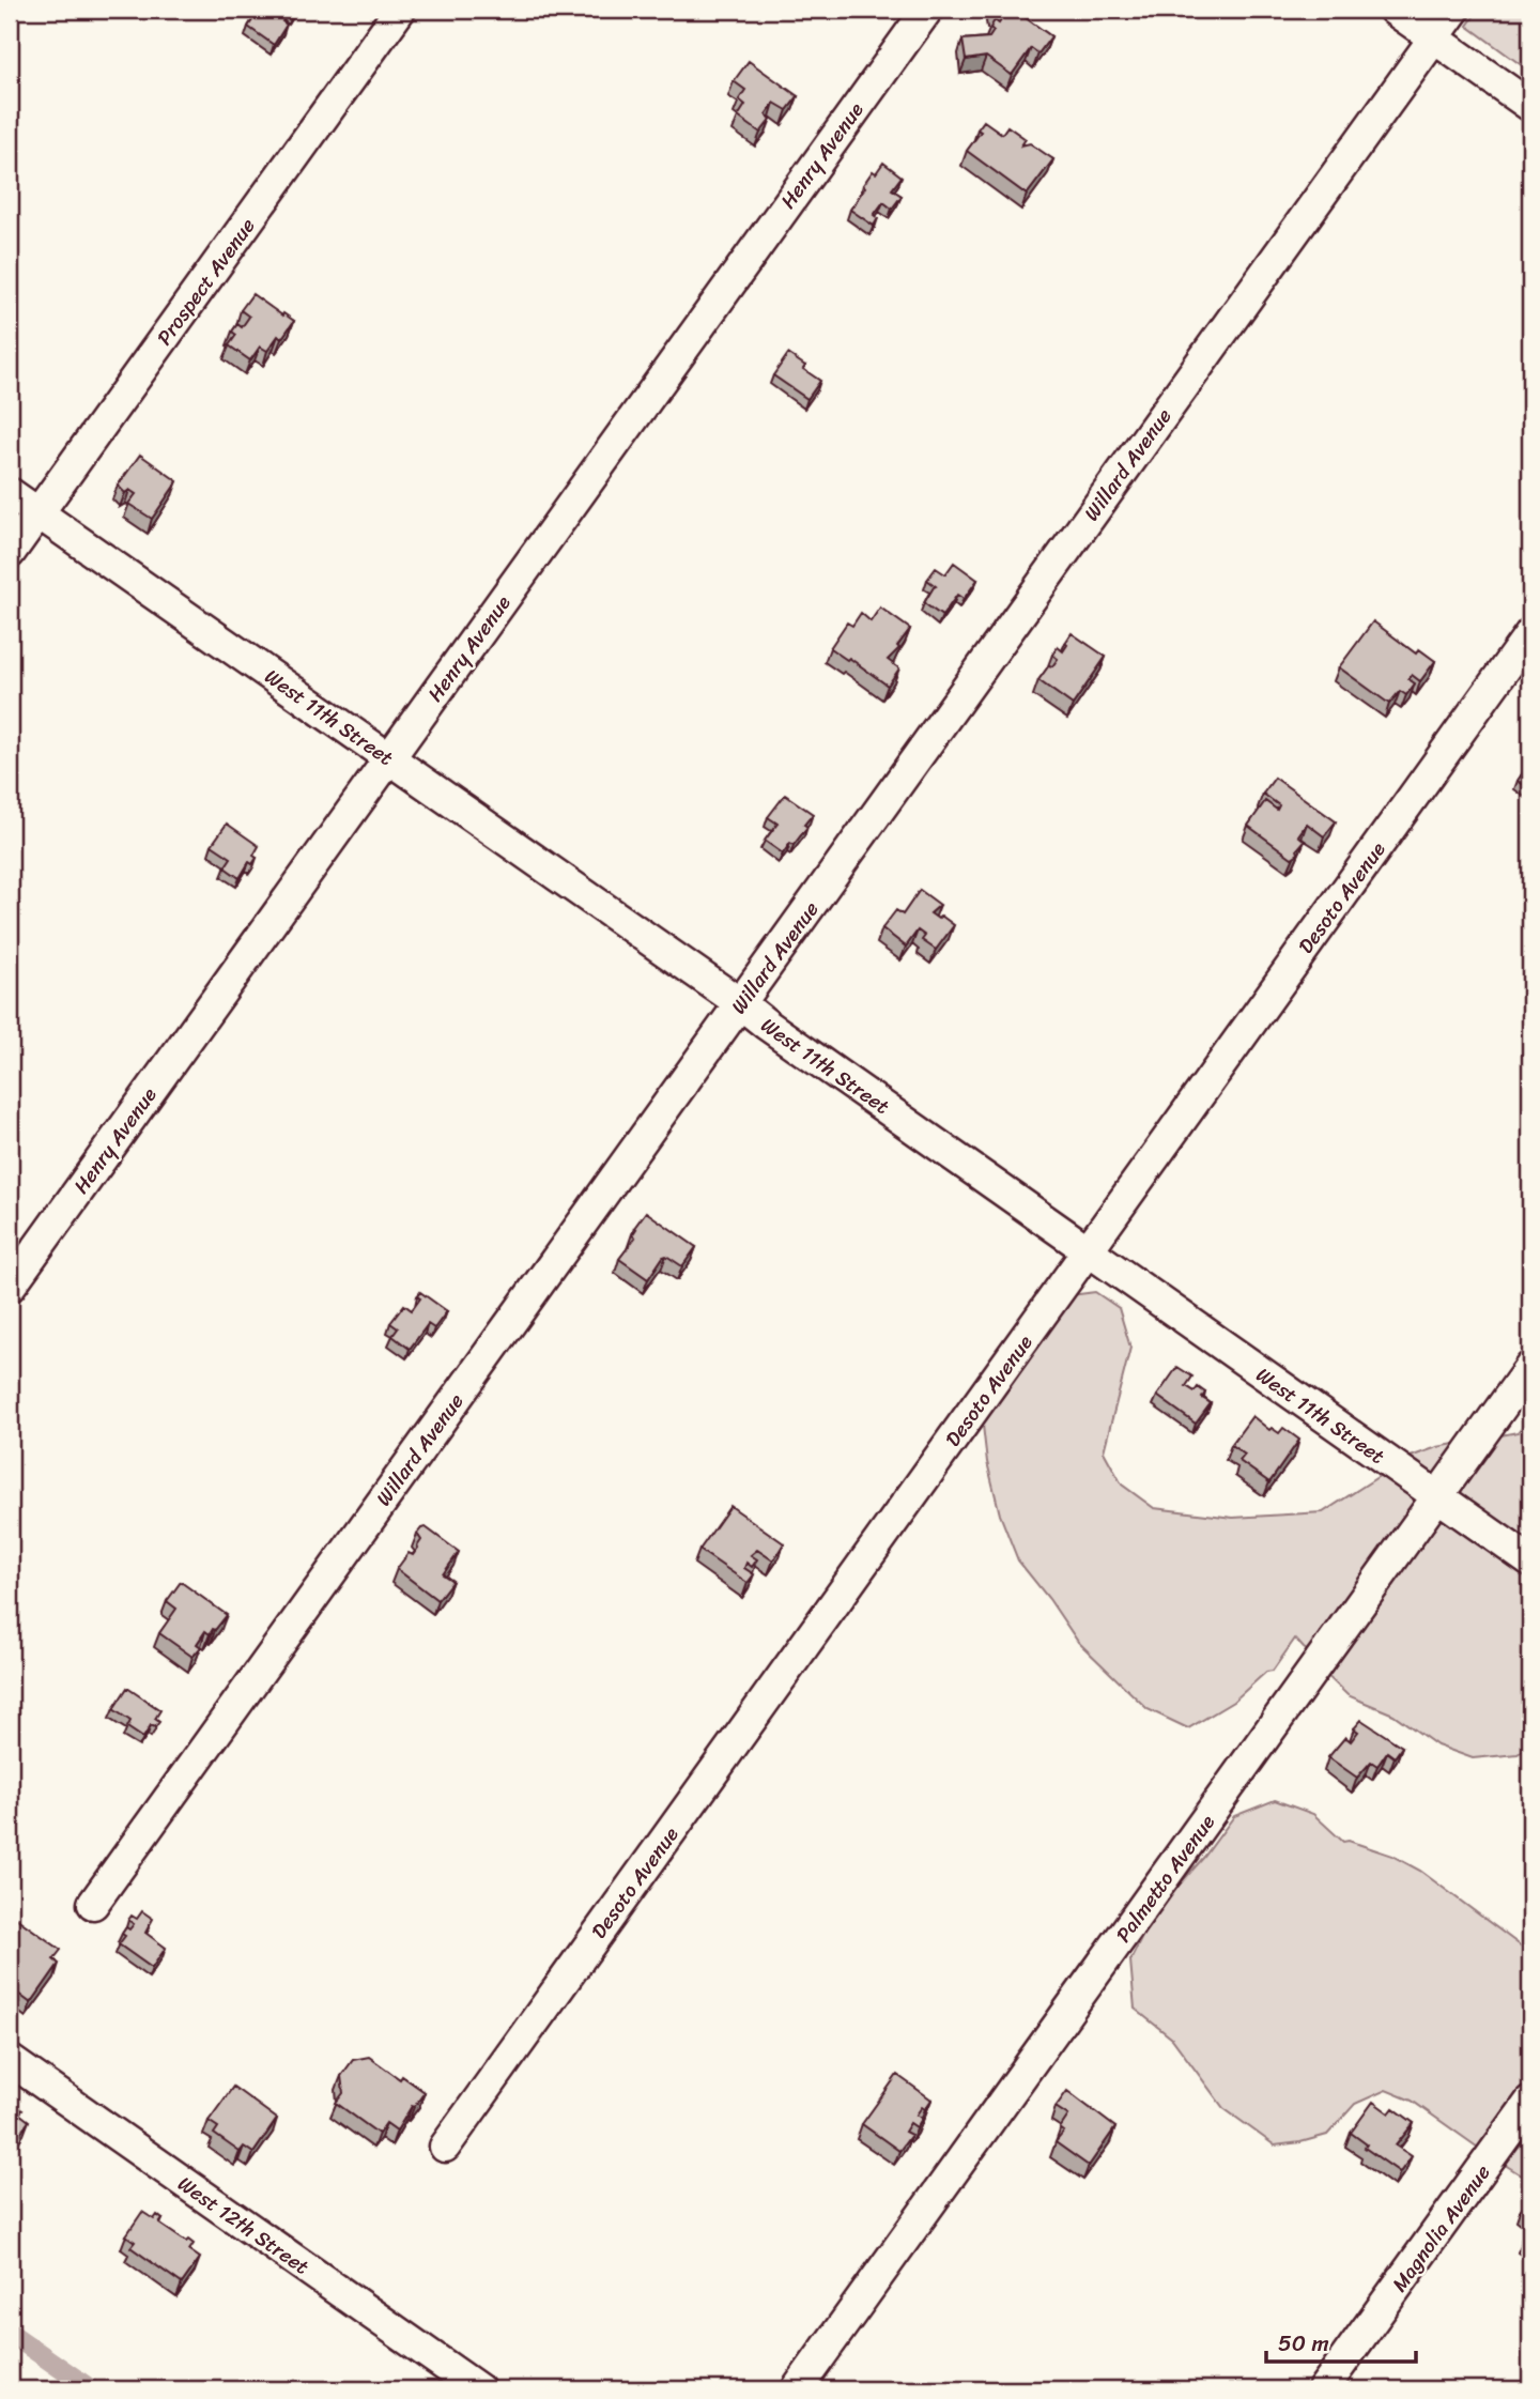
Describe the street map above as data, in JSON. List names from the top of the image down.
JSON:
{
  "streets": {
    "street": [
      "Henry Avenue",
      "Prospect Avenue",
      "Willard Avenue",
      "West 11th Street",
      "Desoto Avenue",
      "Palmetto Avenue",
      "West 12th Street",
      "Magnolia Avenue"
    ]
  },
  "crossings": [
    ["Henry Avenue", "West 11th Street"],
    ["Prospect Avenue", "West 11th Street"],
    ["Willard Avenue", "West 11th Street"],
    ["West 11th Street", "Desoto Avenue"],
    ["West 11th Street", "Palmetto Avenue"]
  ],
  "scale_bar": "50 m"
}
